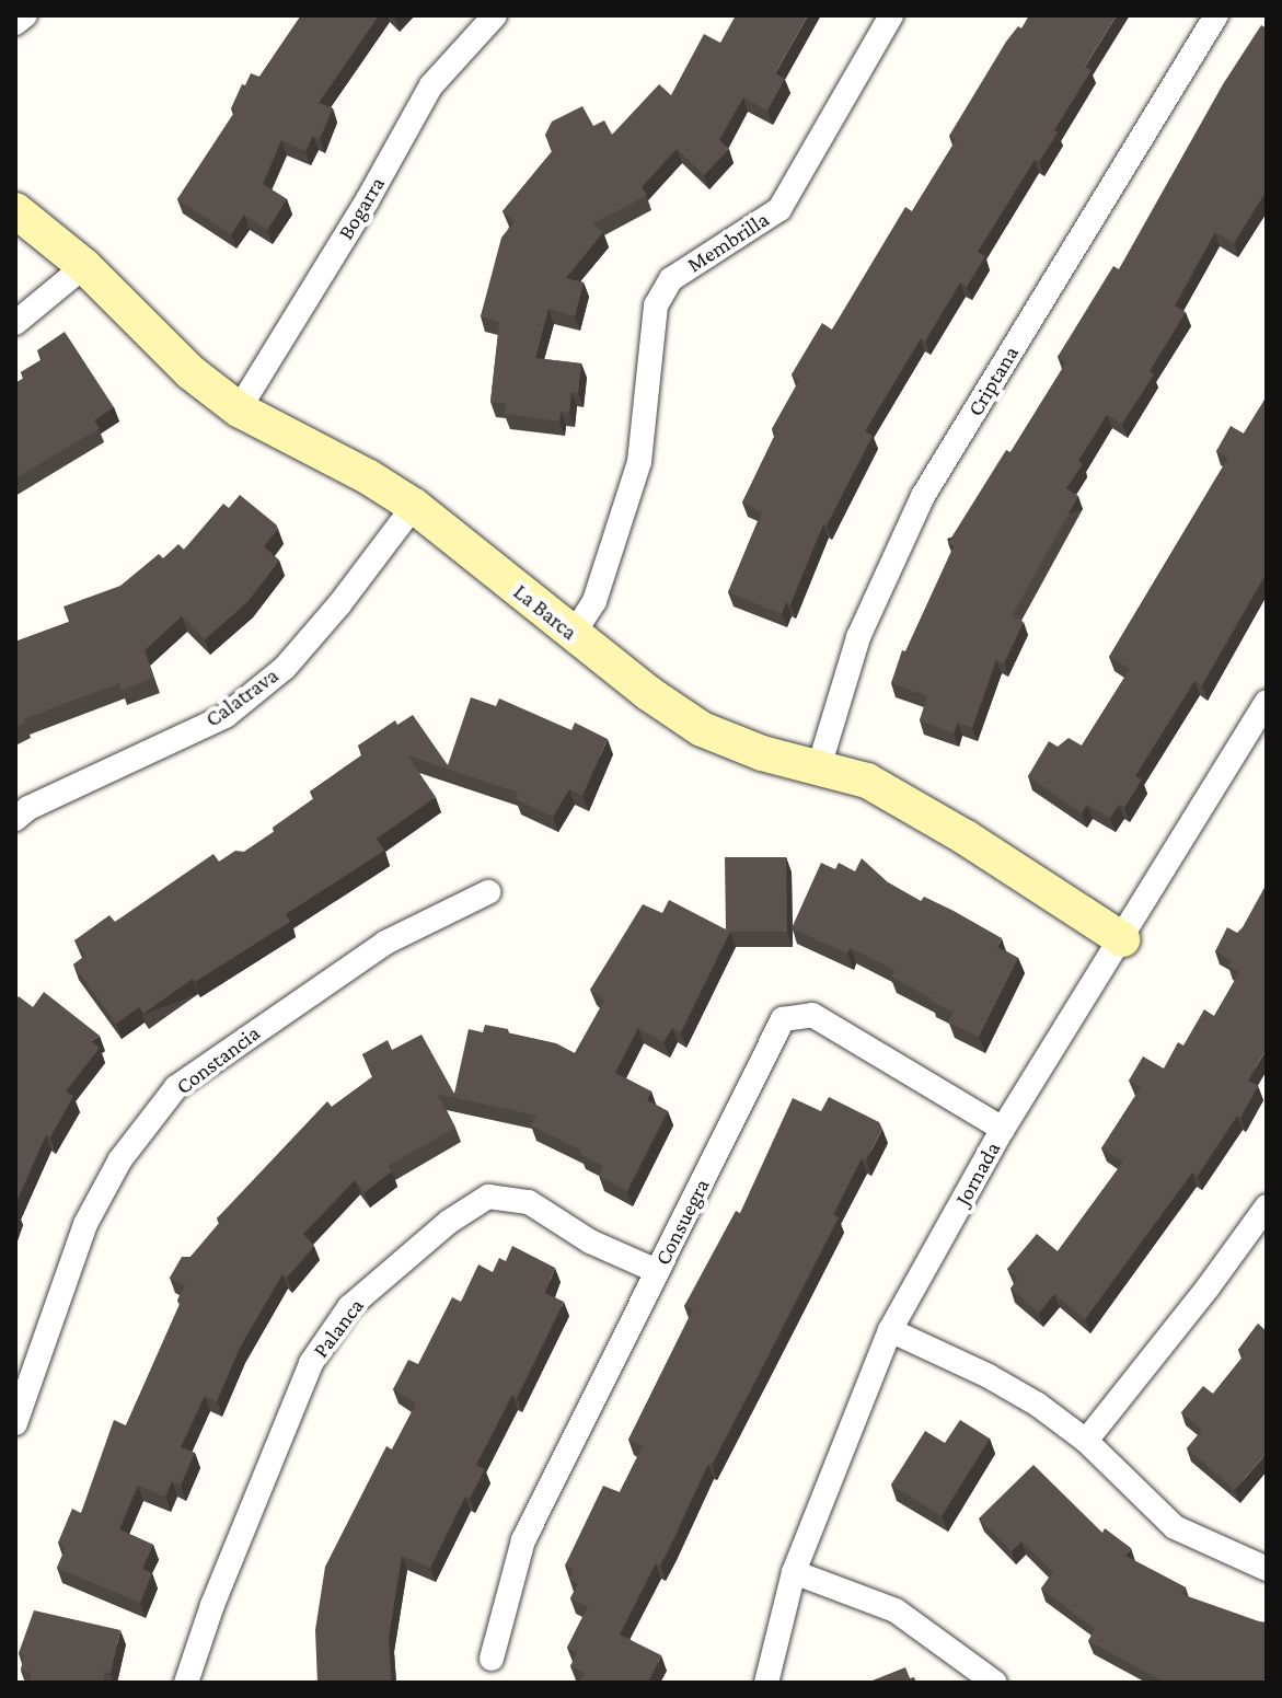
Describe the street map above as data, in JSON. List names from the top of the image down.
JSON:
{
  "streets": {
    "street": [
      "Bogarra",
      "Membrilla",
      "Criptana",
      "La Barca",
      "Calatrava",
      "Constancia",
      "Jornada",
      "Consuegra",
      "Palanca"
    ]
  },
  "crossings": [
    ["Bogarra", "La Barca"],
    ["Membrilla", "La Barca"],
    ["Criptana", "La Barca"],
    ["La Barca", "Calatrava"],
    ["La Barca", "Jornada"],
    ["Jornada", "Consuegra"],
    ["Consuegra", "Palanca"]
  ]
}
